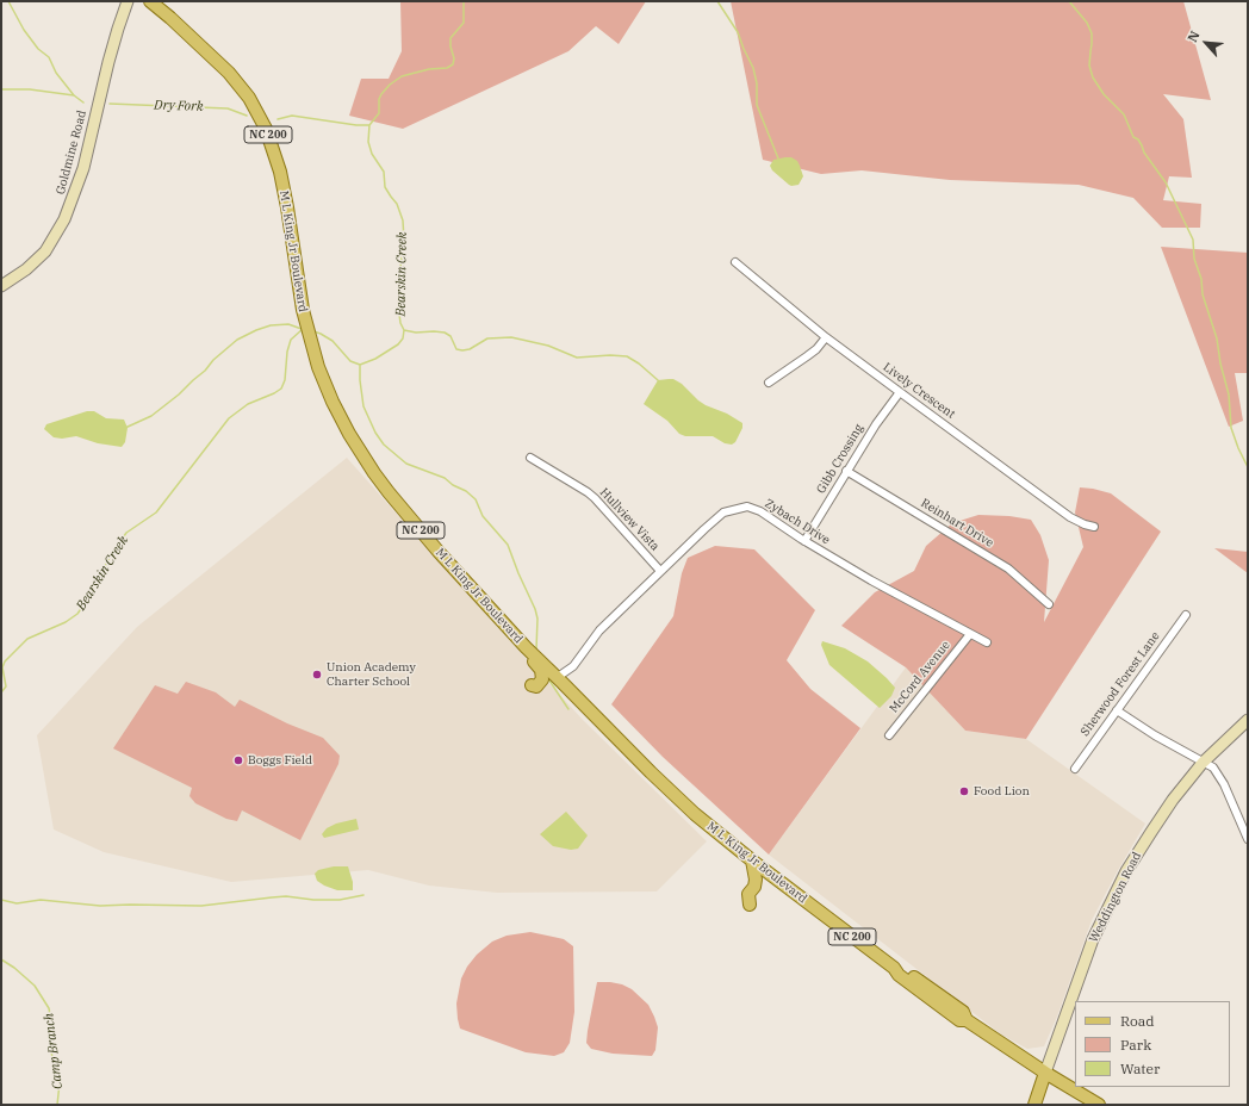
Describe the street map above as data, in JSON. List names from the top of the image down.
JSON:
{
  "streets": {
    "main road": [
      "NC 200",
      "Goldmine Road",
      "M L King Jr Boulevard",
      "Weddington Road"
    ],
    "street": [
      "Lively Crescent",
      "Gibb Crossing",
      "Hullview Vista",
      "Zybach Drive",
      "Reinhart Drive",
      "McCord Avenue",
      "Sherwood Forest Lane"
    ]
  },
  "crossings": [
    ["M L King Jr Boulevard", "Zybach Drive"],
    ["M L King Jr Boulevard", "Weddington Road"],
    ["Lively Crescent", "Gibb Crossing"],
    ["Gibb Crossing", "Zybach Drive"],
    ["Gibb Crossing", "Reinhart Drive"],
    ["Hullview Vista", "Zybach Drive"],
    ["Zybach Drive", "McCord Avenue"]
  ],
  "water": ["Dry Fork", "Bearskin Creek", "Camp Branch"],
  "places": ["Union Academy Charter School", "Boggs Field", "Food Lion"],
  "legend": ["Road", "Park", "Water"],
  "north": "top left"
}
